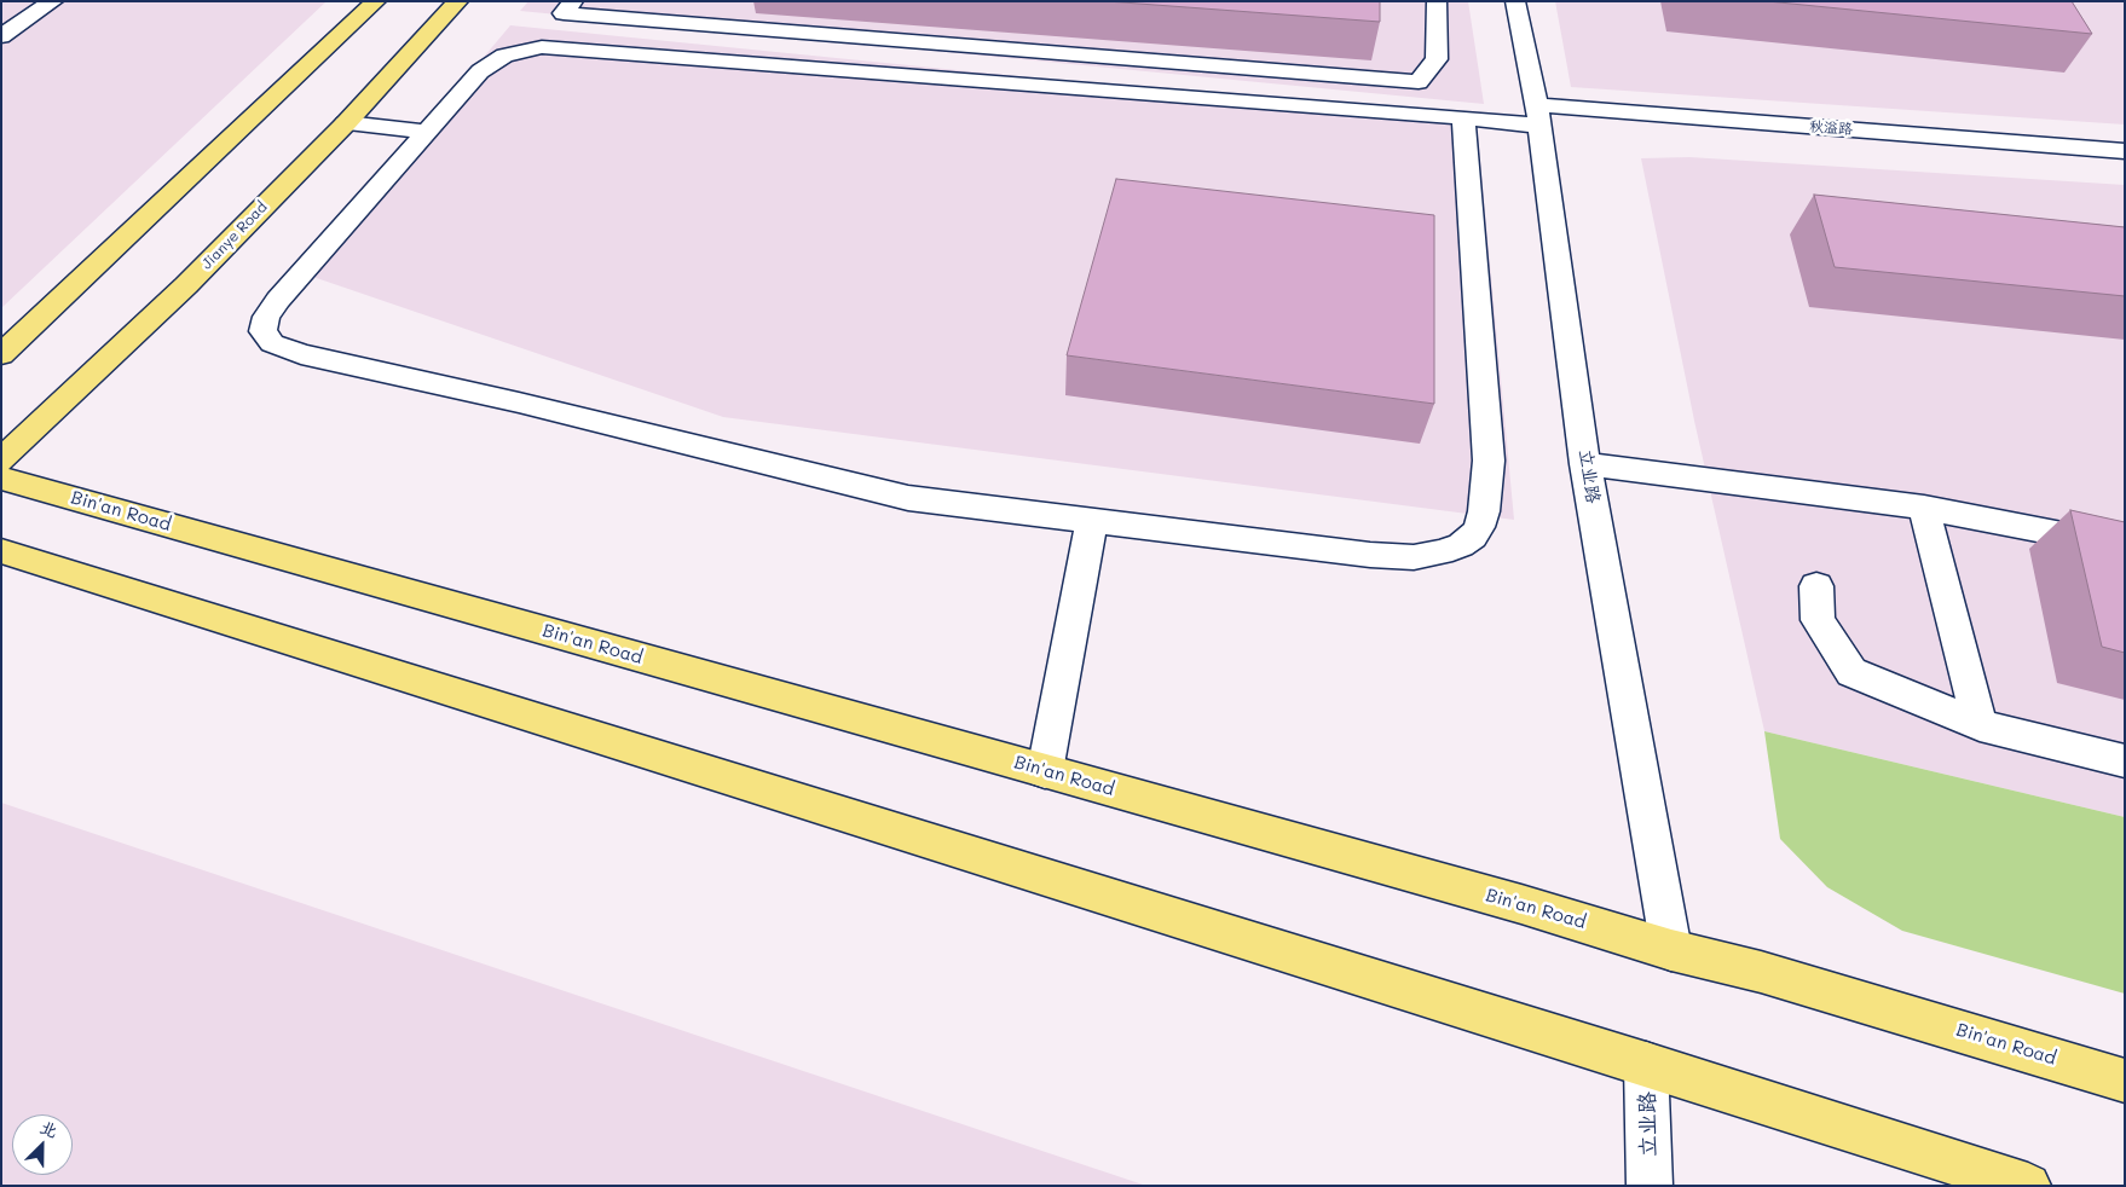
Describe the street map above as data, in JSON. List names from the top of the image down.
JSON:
{
  "streets": {
    "main road": ["Jianye Road", "Bin'an Road"],
    "street": ["秋溢路", "立业路"]
  },
  "crossings": [
    ["秋溢路", "立业路"],
    ["立业路", "Bin'an Road"]
  ],
  "north": "top right"
}
